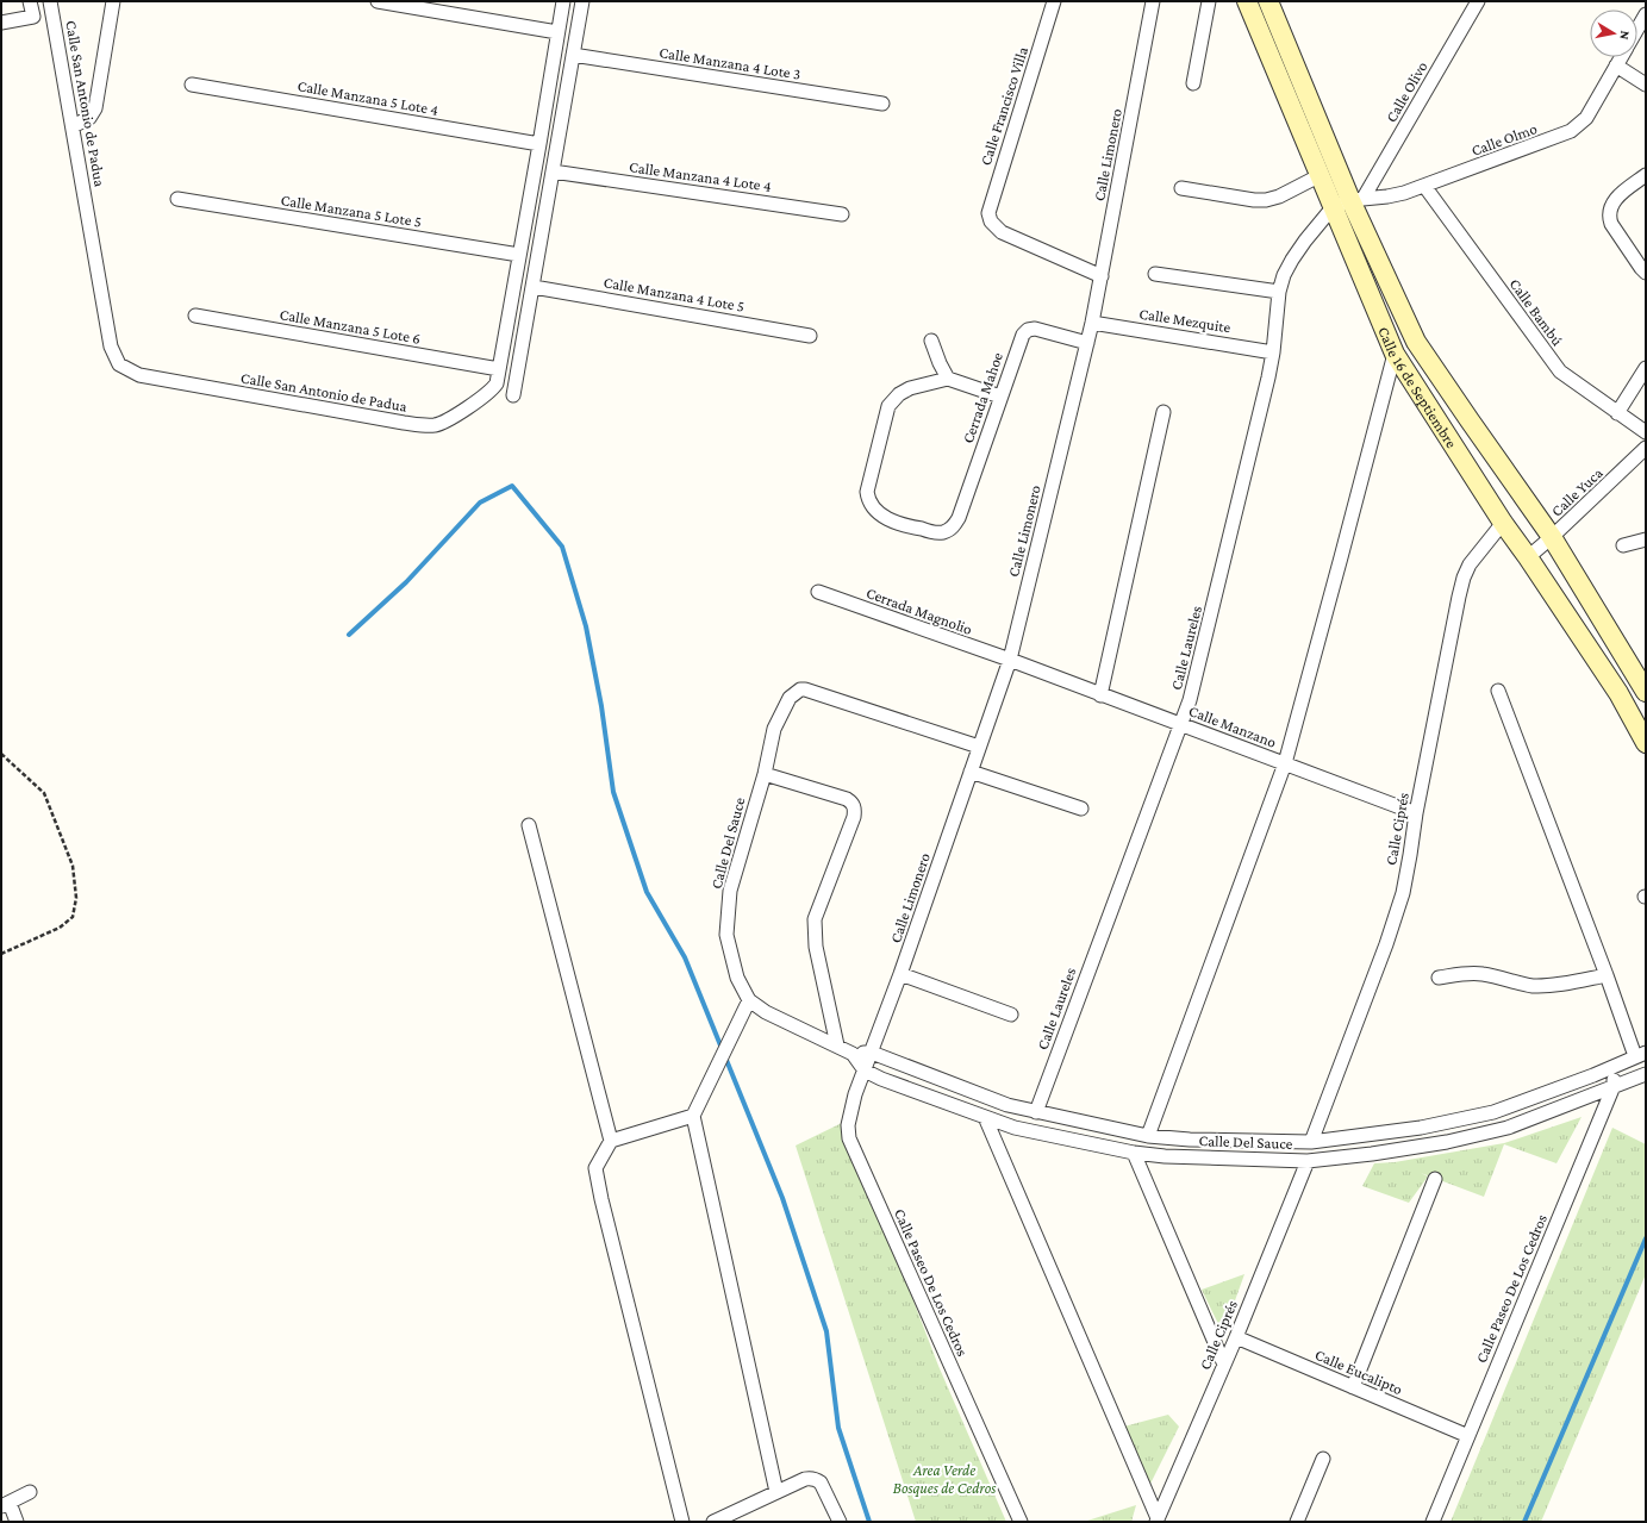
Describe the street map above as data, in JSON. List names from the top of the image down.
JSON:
{
  "streets": {
    "main road": ["Calle 16 de Septiembre"],
    "street": [
      "Calle Manzana 4 Lote 3",
      "Calle Olivo",
      "Calle Manzana 5 Lote 4",
      "Calle San Antonio de Padua",
      "Calle Francisco Villa",
      "Calle Olmo",
      "Calle Limonero",
      "Calle Manzana 4 Lote 4",
      "Calle Manzana 5 Lote 5",
      "Calle Manzana 4 Lote 5",
      "Calle Bambú",
      "Calle Mezquite",
      "Calle Manzana 5 Lote 6",
      "Cerrada Mahoe",
      "Calle Yuca",
      "Cerrada Magnolio",
      "Calle Laureles",
      "Calle Manzano",
      "Calle Ciprés",
      "Calle Del Sauce",
      "Calle Paseo De Los Cedros",
      "Calle Eucalipto"
    ]
  },
  "crossings": [
    ["Calle Olivo", "Calle Olmo"],
    ["Calle Olivo", "Calle 16 de Septiembre"],
    ["Calle Olivo", "Calle Laureles"],
    ["Calle Manzana 5 Lote 4", "Calle San Antonio de Padua"],
    ["Calle San Antonio de Padua", "Calle Manzana 5 Lote 5"],
    ["Calle San Antonio de Padua", "Calle Manzana 5 Lote 6"],
    ["Calle Francisco Villa", "Calle Limonero"],
    ["Calle Olmo", "Calle Bambú"],
    ["Calle Olmo", "Calle 16 de Septiembre"],
    ["Calle Olmo", "Calle Laureles"],
    ["Calle Limonero", "Calle Mezquite"],
    ["Calle Limonero", "Cerrada Mahoe"],
    ["Calle Limonero", "Cerrada Magnolio"],
    ["Calle Limonero", "Calle Manzano"],
    ["Calle Limonero", "Calle Del Sauce"],
    ["Calle Limonero", "Calle Paseo De Los Cedros"],
    ["Calle Mezquite", "Calle Laureles"],
    ["Calle 16 de Septiembre", "Calle Yuca"],
    ["Calle 16 de Septiembre", "Calle Laureles"],
    ["Calle 16 de Septiembre", "Calle Ciprés"],
    ["Cerrada Magnolio", "Calle Manzano"],
    ["Calle Laureles", "Calle Manzano"],
    ["Calle Laureles", "Calle Del Sauce"],
    ["Calle Manzano", "Calle Ciprés"],
    ["Calle Ciprés", "Calle Del Sauce"],
    ["Calle Ciprés", "Calle Eucalipto"],
    ["Calle Del Sauce", "Calle Paseo De Los Cedros"],
    ["Calle Paseo De Los Cedros", "Calle Eucalipto"]
  ],
  "parks": ["Area Verde Bosques de Cedros"],
  "north": "right"
}
